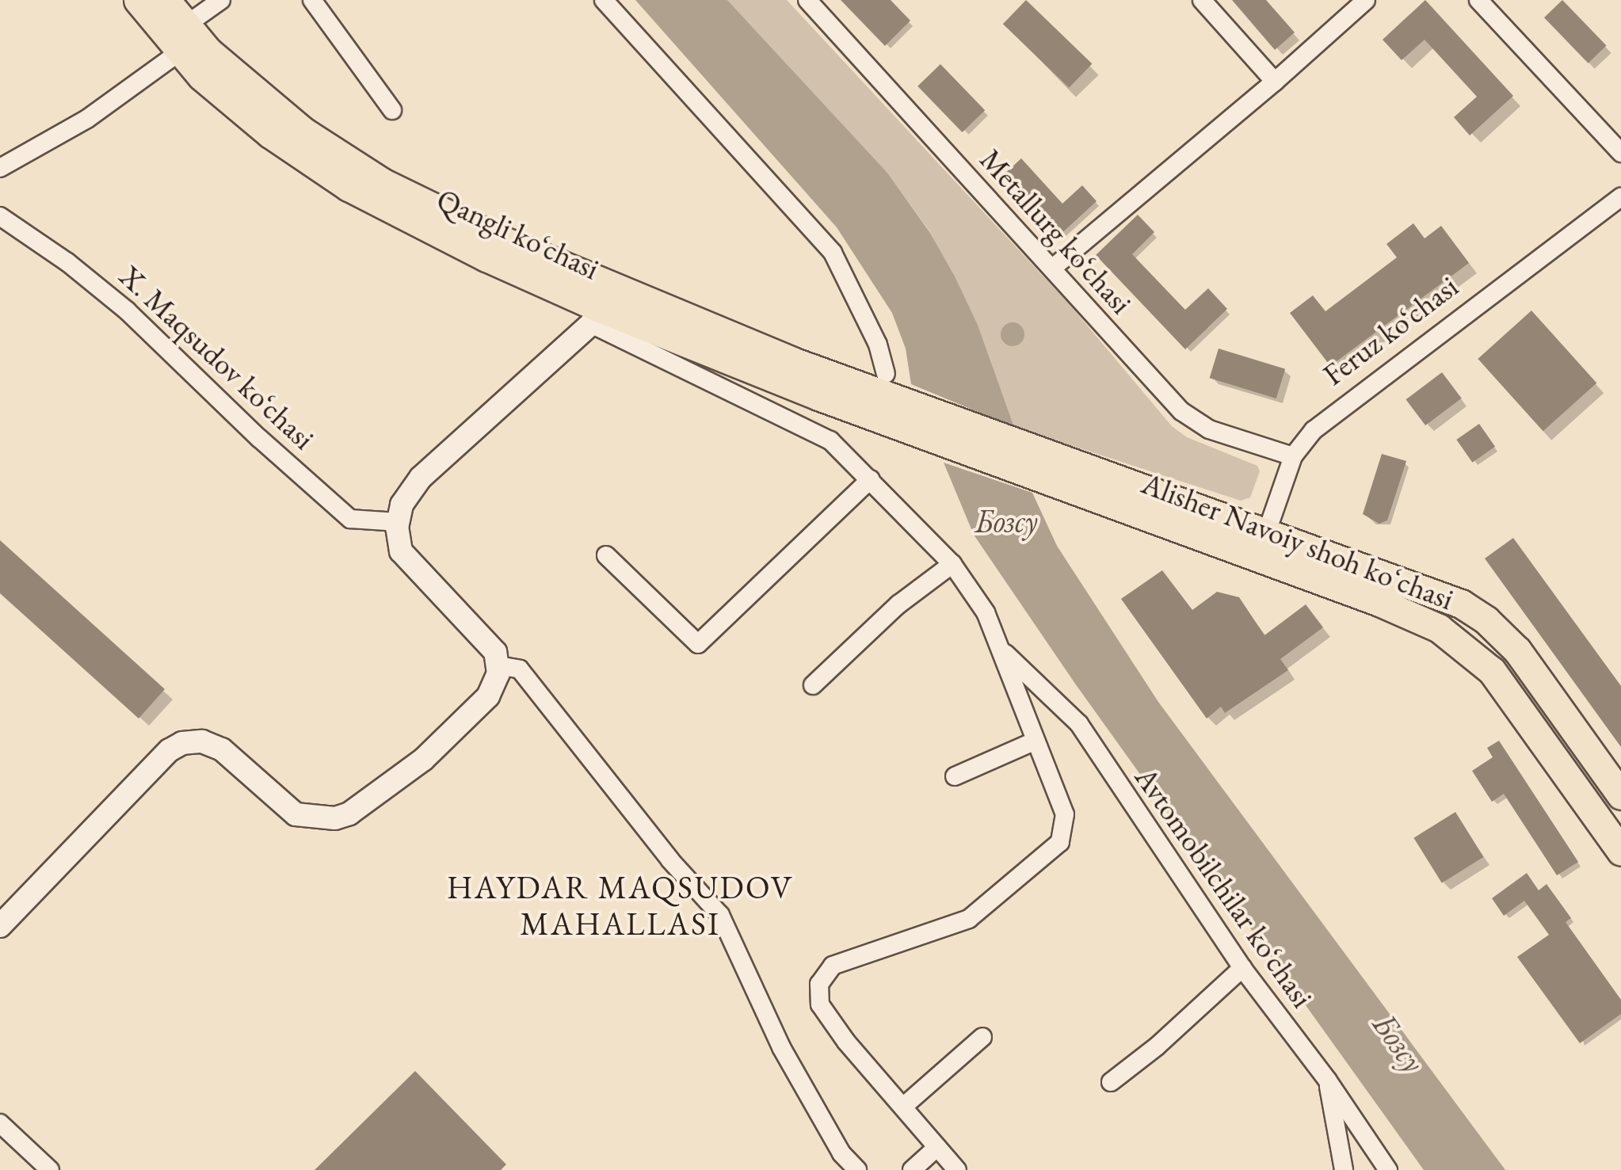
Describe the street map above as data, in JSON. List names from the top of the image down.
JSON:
{
  "streets": {
    "main road": ["Qangli ko‘chasi", "Feruz ko‘chasi", "Alisher Navoiy shoh koʻchasi"],
    "street": ["Metallurg ko‘chasi", "X. Maqsudov ko‘chasi", "Avtomobilchilar ko‘chasi"]
  },
  "crossings": [
    ["Metallurg ko‘chasi", "Feruz ko‘chasi"],
    ["Qangli ko‘chasi", "Alisher Navoiy shoh koʻchasi"],
    ["Qangli ko‘chasi", "Avtomobilchilar ko‘chasi"],
    ["Feruz ko‘chasi", "Alisher Navoiy shoh koʻchasi"]
  ],
  "districts": ["HAYDAR MAQSUDOV MAHALLASI"],
  "water": ["Бозсу"]
}
